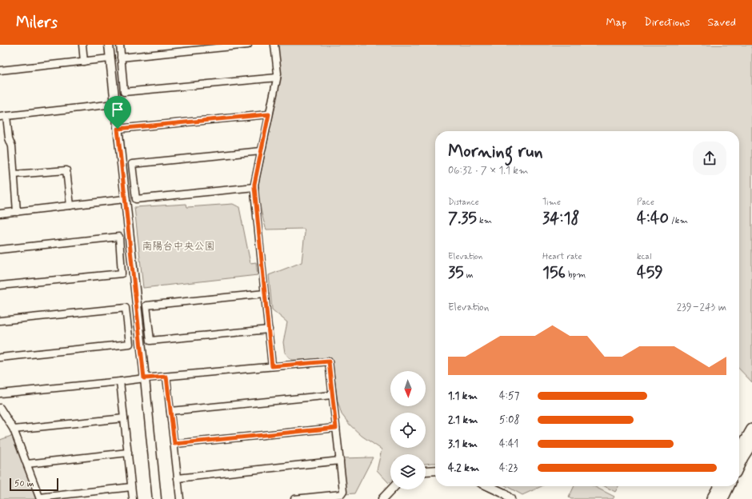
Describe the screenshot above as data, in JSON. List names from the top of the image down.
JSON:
{
  "parks": ["南陽台中央公園"],
  "scale_bar": "50 m",
  "north": "bottom",
  "page": {
    "header": "Milers",
    "nav": ["Map", "Directions", "Saved"],
    "heading": ["Morning run", "06:32 · 7 × 1.1 km"],
    "stats": [
      ["Distance", "7.35 km"],
      ["Time", "34:18"],
      ["Pace", "4:40 /km"],
      ["Elevation", "35 m"],
      ["Heart rate", "156 bpm"],
      ["kcal", "459"]
    ],
    "chart": ["Elevation", "239–243 m"],
    "list": [
      {
        "name": "1.1 km",
        "note": "4:57"
      },
      {
        "name": "2.1 km",
        "note": "5:08"
      },
      {
        "name": "3.1 km",
        "note": "4:41"
      },
      {
        "name": "4.2 km",
        "note": "4:23"
      }
    ],
    "scale": "50 m"
  }
}
